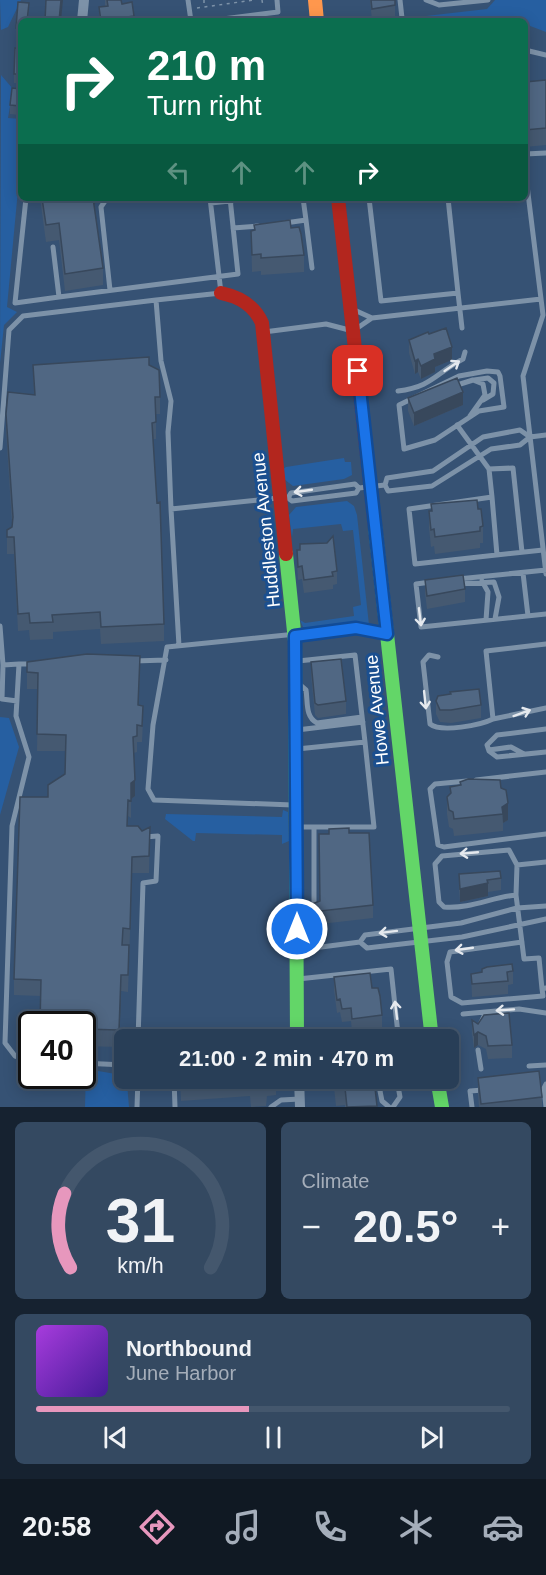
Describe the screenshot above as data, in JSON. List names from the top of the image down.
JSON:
{
  "streets": {
    "street": ["Huddleston Avenue", "Howe Avenue"]
  },
  "page": {
    "turn": ["210 m", "Turn right"],
    "limit": "40",
    "trip": "21:00 · 2 min · 470 m",
    "tile": "Climate",
    "heat": ["−", "20.5°", "+"],
    "song": ["Northbound", "June Harbor"],
    "tabs": "20:58",
    "gauge": ["31", "km/h"]
  }
}
